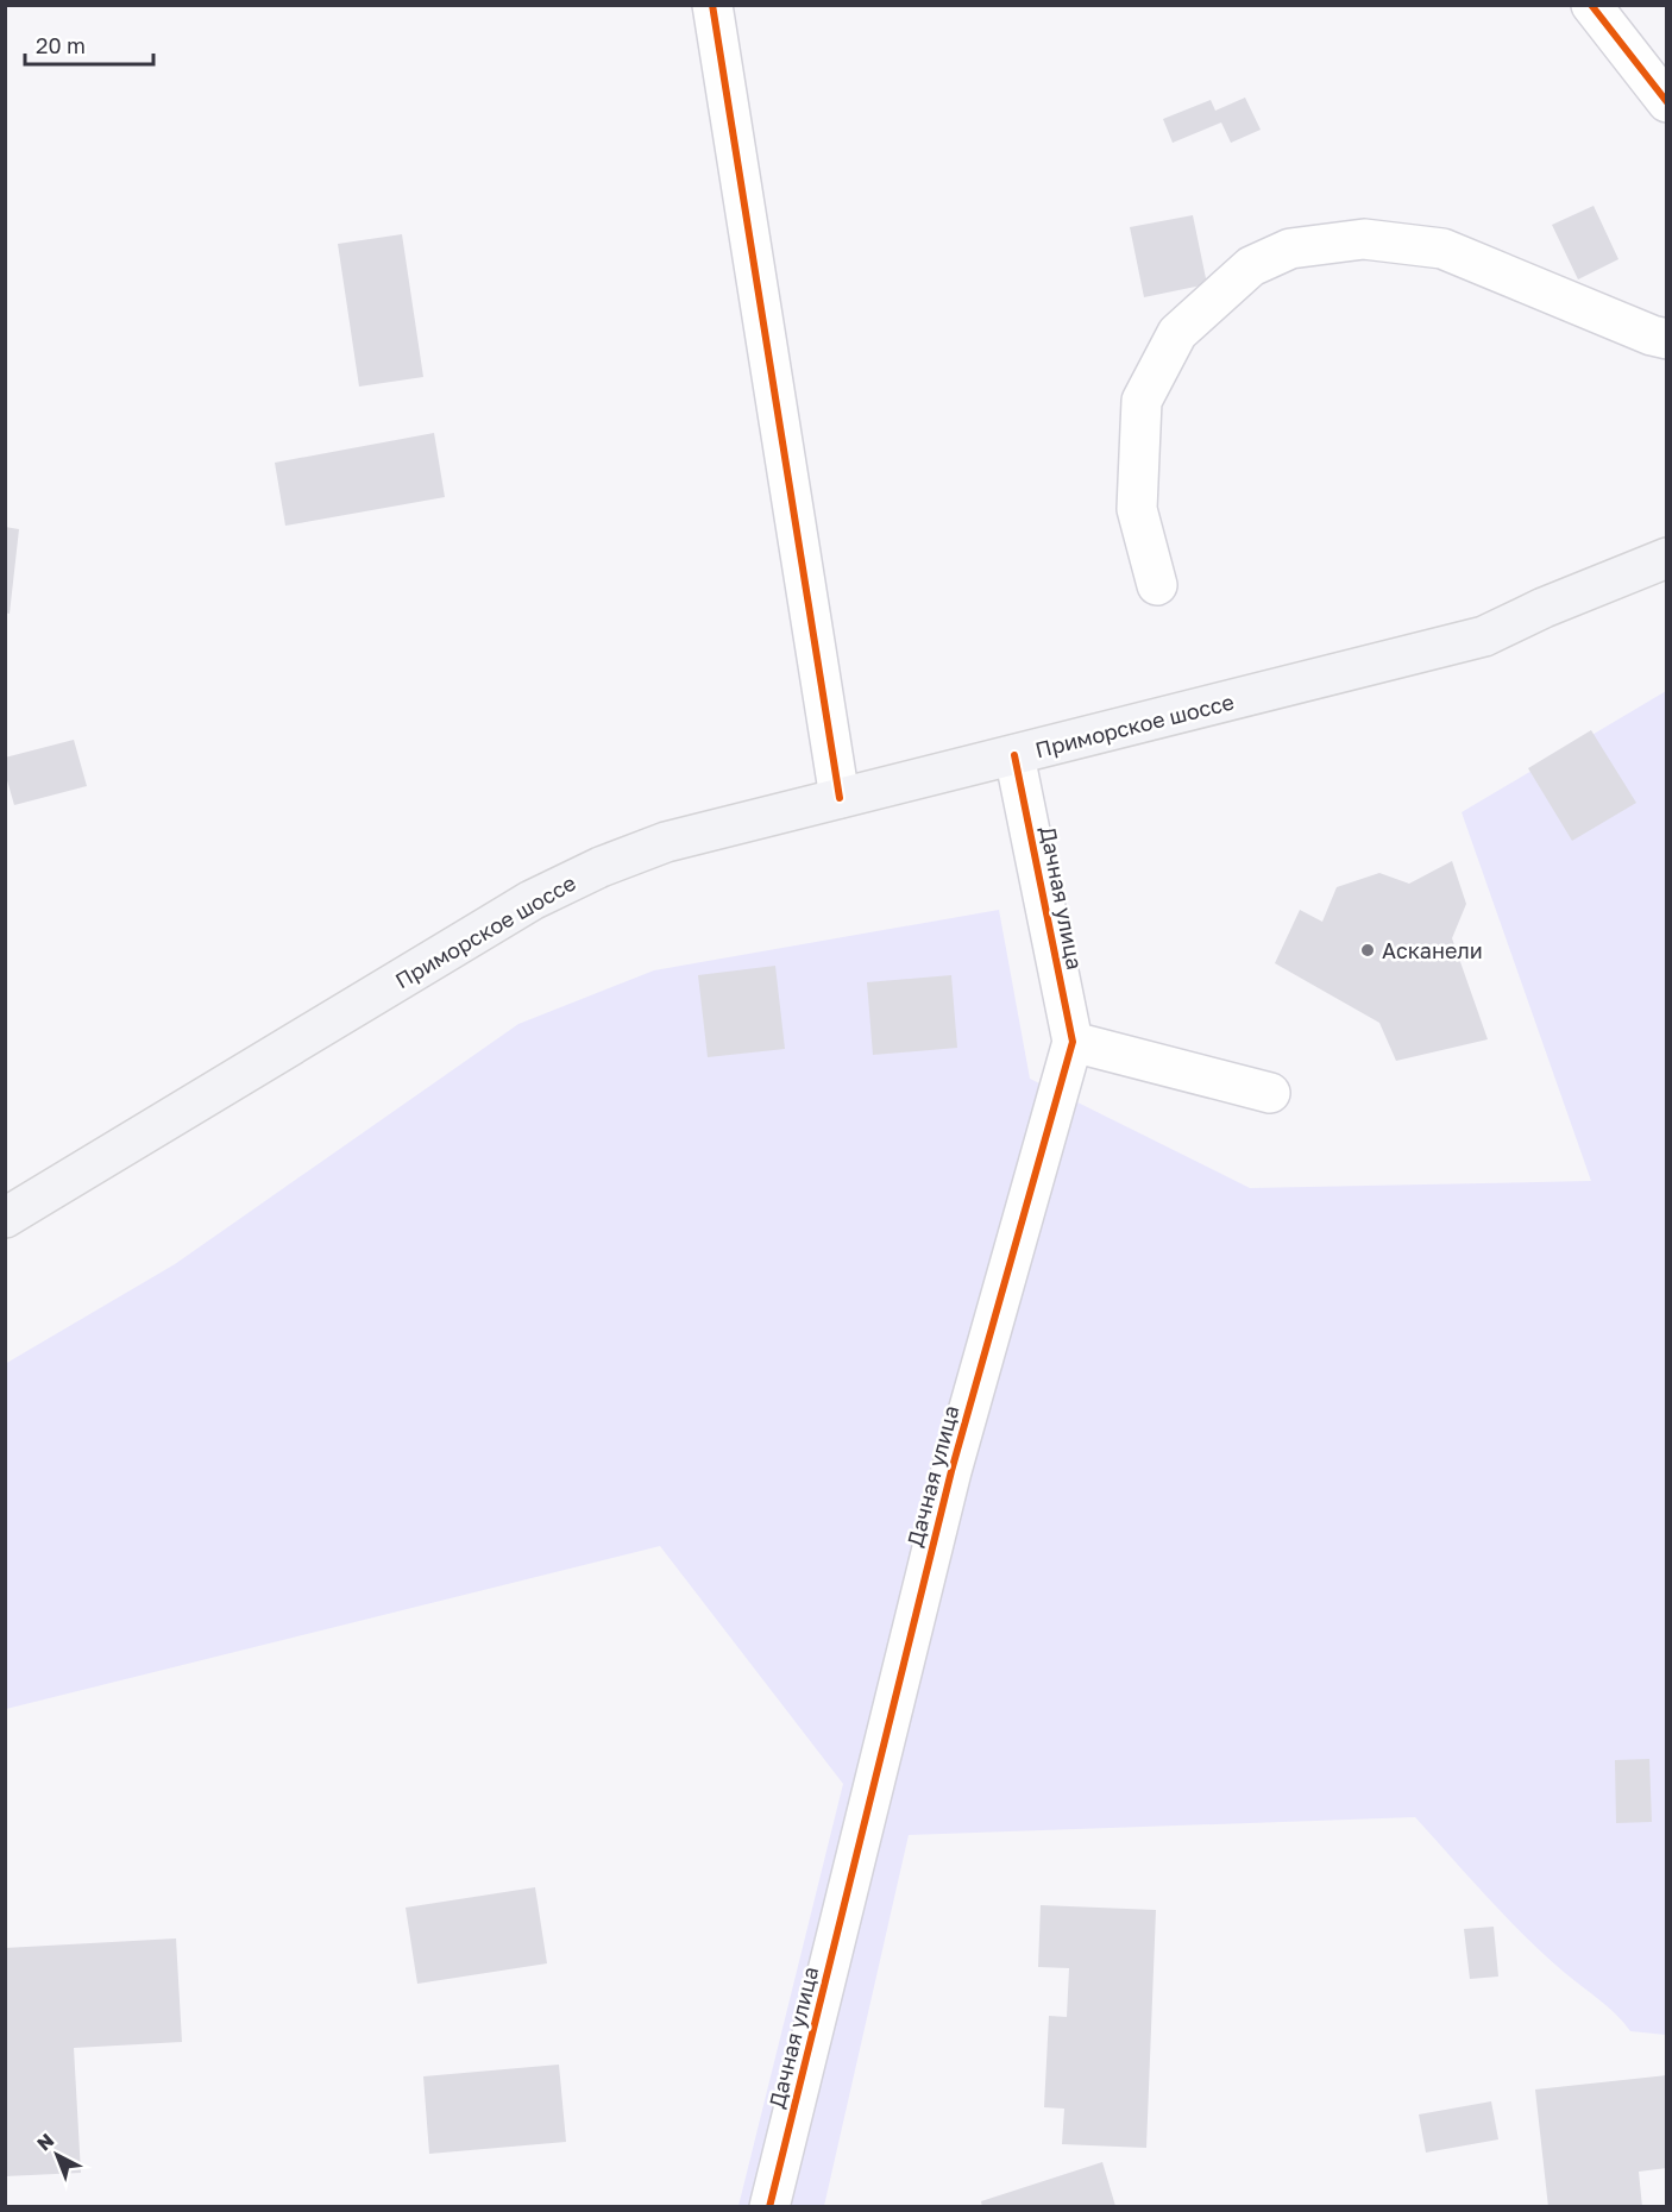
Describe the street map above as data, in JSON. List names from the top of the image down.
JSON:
{
  "streets": {
    "main road": ["Приморское шоссе"],
    "street": ["Дачная улица"]
  },
  "crossings": [
    ["Приморское шоссе", "Дачная улица"]
  ],
  "places": ["Асканели"],
  "scale_bar": "20 m",
  "north": "top left"
}
